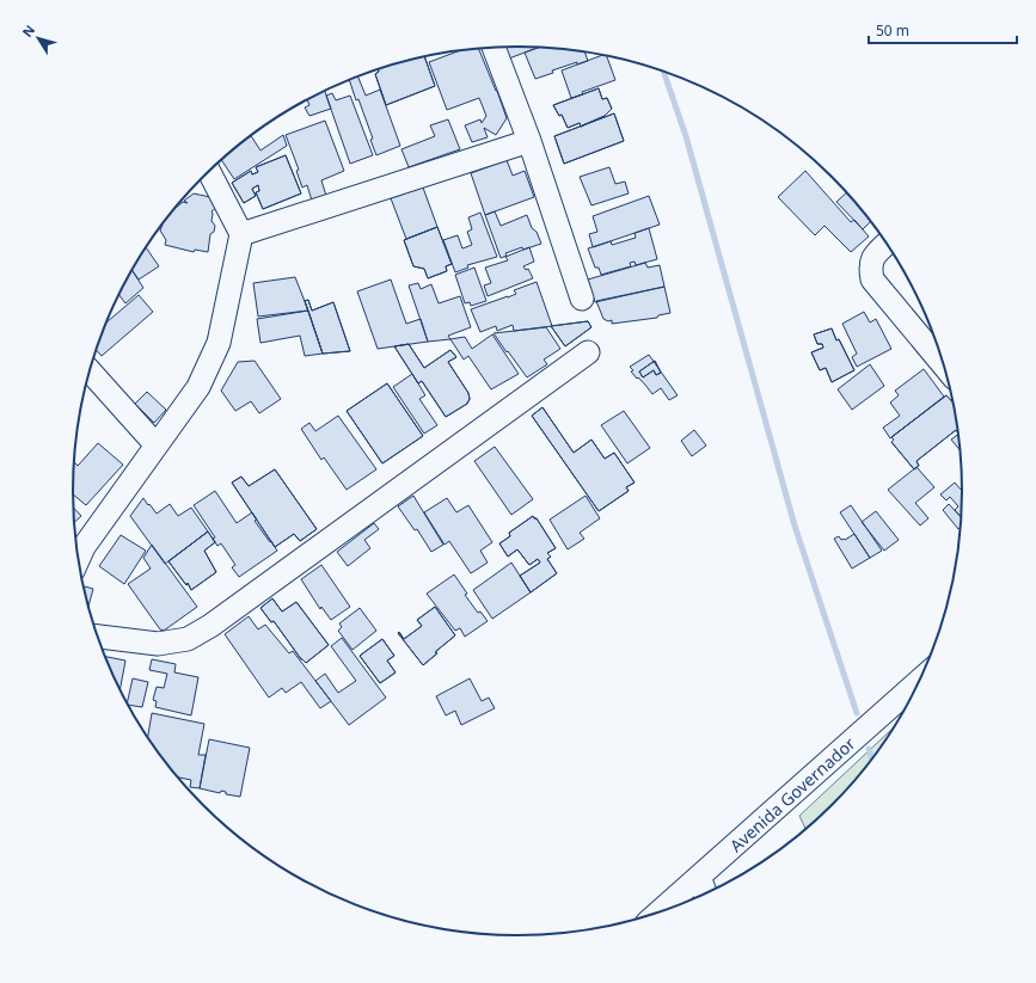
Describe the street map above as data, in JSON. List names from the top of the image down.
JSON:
{
  "streets": {
    "street": ["Avenida Governador"]
  },
  "scale_bar": "50 m",
  "north": "top left"
}
